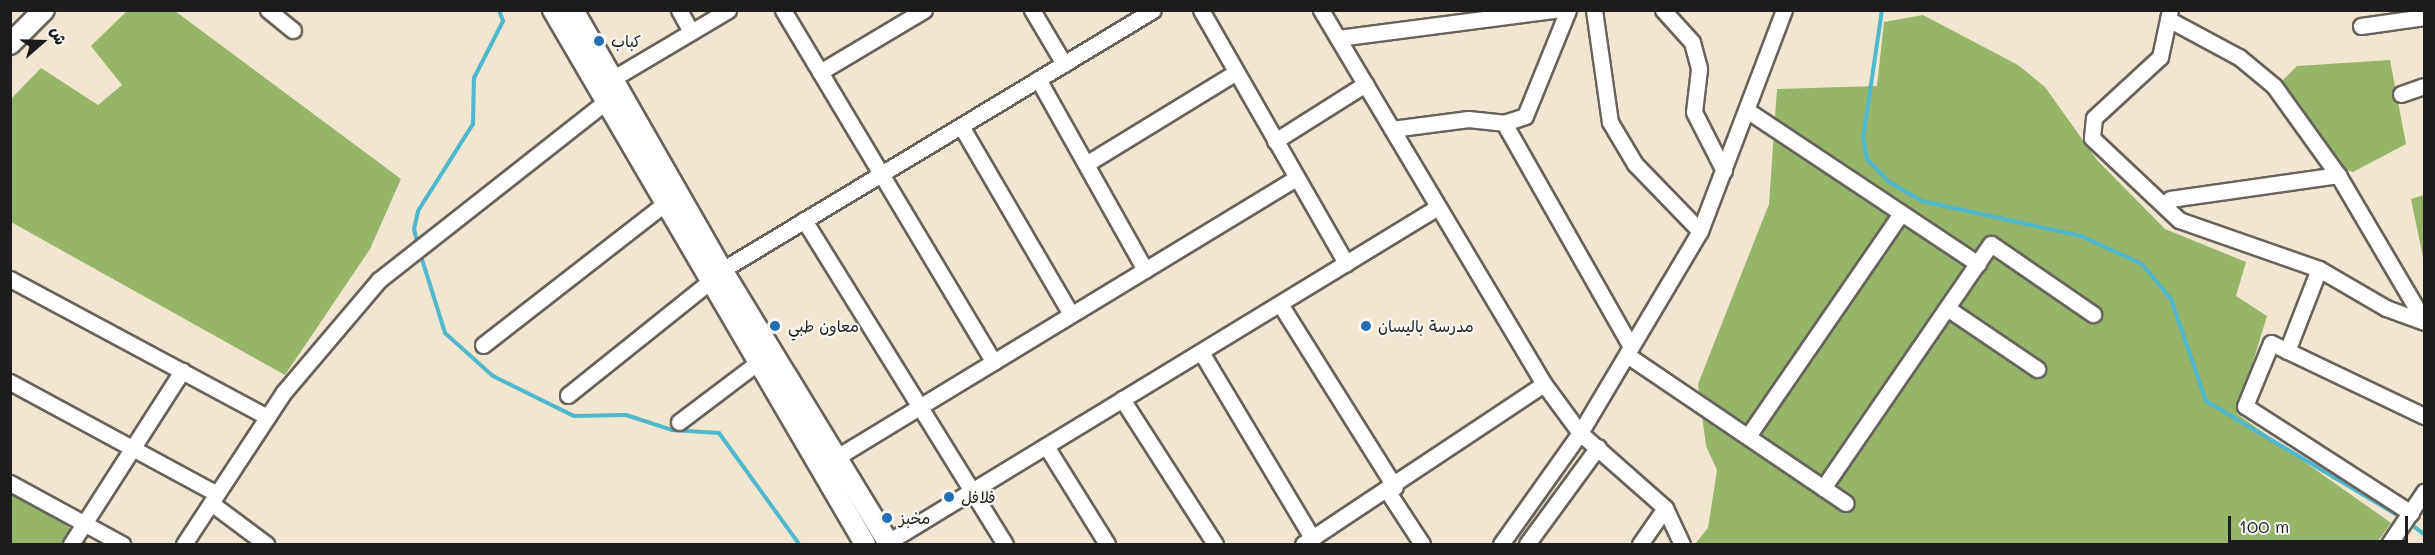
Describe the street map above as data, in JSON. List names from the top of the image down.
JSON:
{
  "places": [
    "كباب",
    "معاون طبي",
    "مدرسة بالیسان",
    "فلافل",
    "مخبز"
  ],
  "scale_bar": "100 m",
  "north": "right"
}
